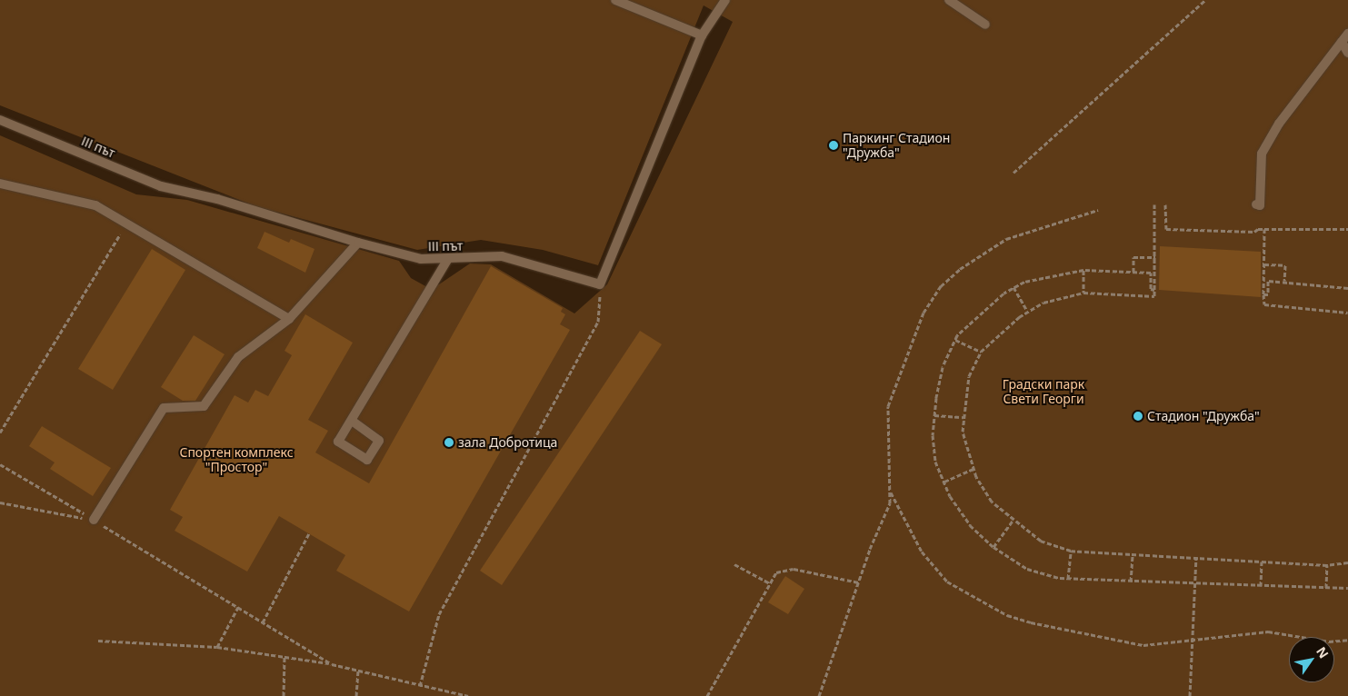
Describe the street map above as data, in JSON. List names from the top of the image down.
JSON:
{
  "streets": {
    "street": ["ІІІ път"]
  },
  "parks": ["Градски парк Свети Георги", "Спортен комплекс \"Простор\""],
  "places": ["Паркинг Стадион \"Дружба\"", "Стадион \"Дружба\"", "зала Добротица"],
  "north": "top right"
}
